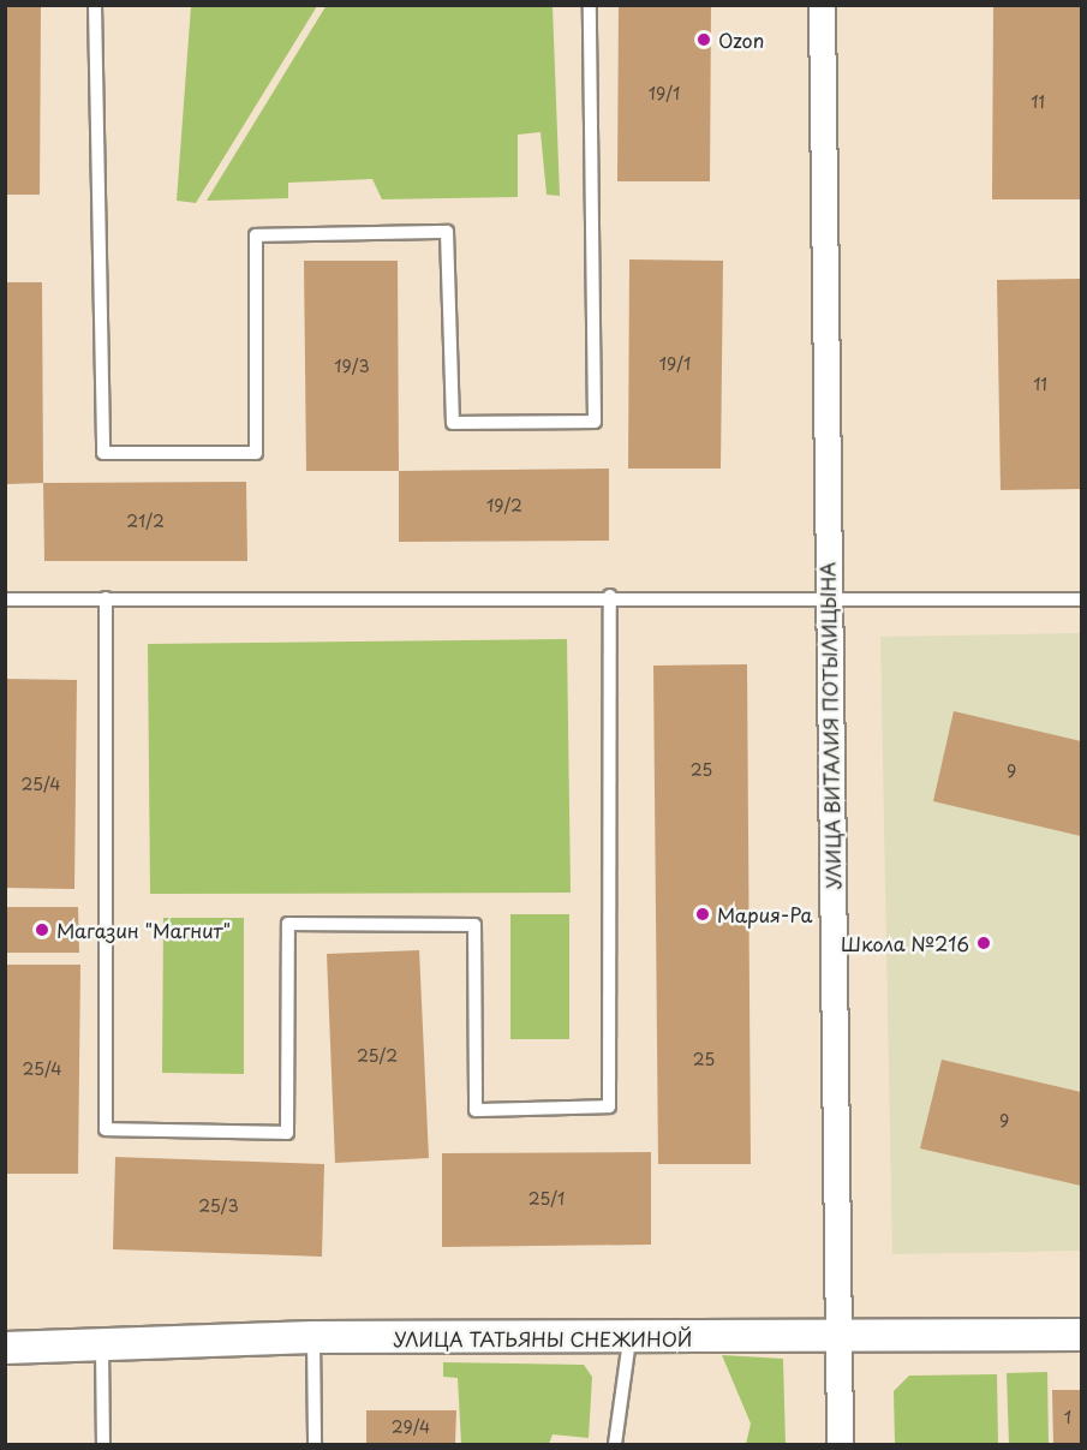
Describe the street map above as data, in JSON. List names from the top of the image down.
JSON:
{
  "streets": {
    "street": ["УЛИЦА ВИТАЛИЯ ПОТЫЛИЦЫНА", "УЛИЦА ТАТЬЯНЫ СНЕЖИНОЙ"]
  },
  "crossings": [
    ["УЛИЦА ВИТАЛИЯ ПОТЫЛИЦЫНА", "УЛИЦА ТАТЬЯНЫ СНЕЖИНОЙ"]
  ],
  "places": [
    "Ozon",
    "Мария-Ра",
    "Магазин \"Магнит\"",
    "Школа №216"
  ],
  "house_numbers": [
    "19/1",
    "11",
    "19/1",
    "19/3",
    "11",
    "19/2",
    "21/2",
    "25",
    "9",
    "25/4",
    "25/2",
    "25",
    "25/4",
    "9",
    "25/1",
    "25/3",
    "1",
    "29/4"
  ]
}
